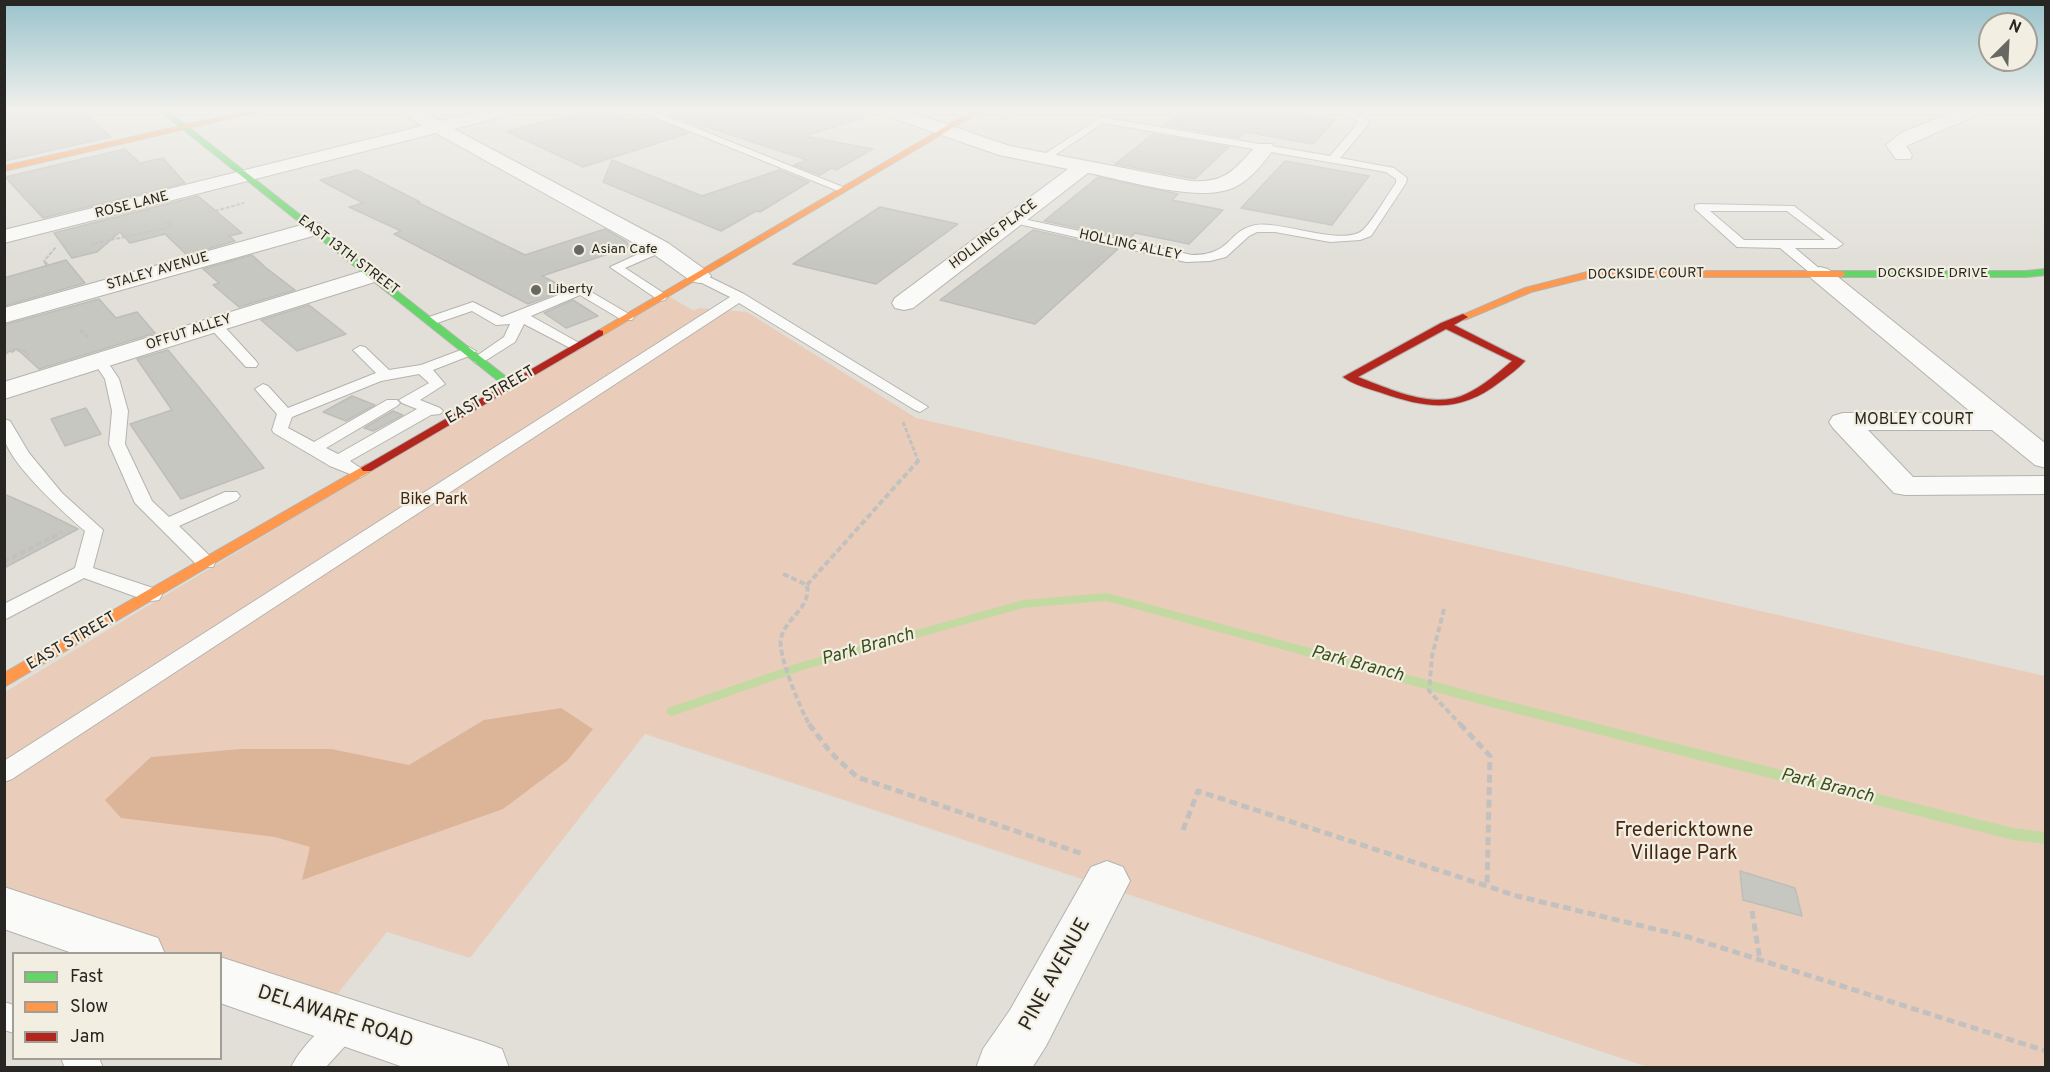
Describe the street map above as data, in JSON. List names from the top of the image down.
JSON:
{
  "streets": {
    "street": [
      "ROSE LANE",
      "HOLLING PLACE",
      "EAST 13TH STREET",
      "STALEY AVENUE",
      "DOCKSIDE DRIVE",
      "DOCKSIDE COURT",
      "OFFUT ALLEY",
      "EAST STREET",
      "MOBLEY COURT",
      "PINE AVENUE",
      "DELAWARE ROAD"
    ],
    "lane": ["HOLLING ALLEY"]
  },
  "crossings": [
    ["ROSE LANE", "EAST 13TH STREET"],
    ["HOLLING PLACE", "HOLLING ALLEY"],
    ["EAST 13TH STREET", "STALEY AVENUE"],
    ["EAST 13TH STREET", "OFFUT ALLEY"],
    ["EAST 13TH STREET", "EAST STREET"],
    ["DOCKSIDE DRIVE", "DOCKSIDE COURT"],
    ["DOCKSIDE DRIVE", "MOBLEY COURT"],
    ["DOCKSIDE COURT", "MOBLEY COURT"]
  ],
  "water": ["Park Branch"],
  "parks": ["Bike Park", "Fredericktowne Village Park"],
  "places": ["Asian Cafe", "Liberty"],
  "legend": ["Fast", "Slow", "Jam"],
  "north": "top right"
}
